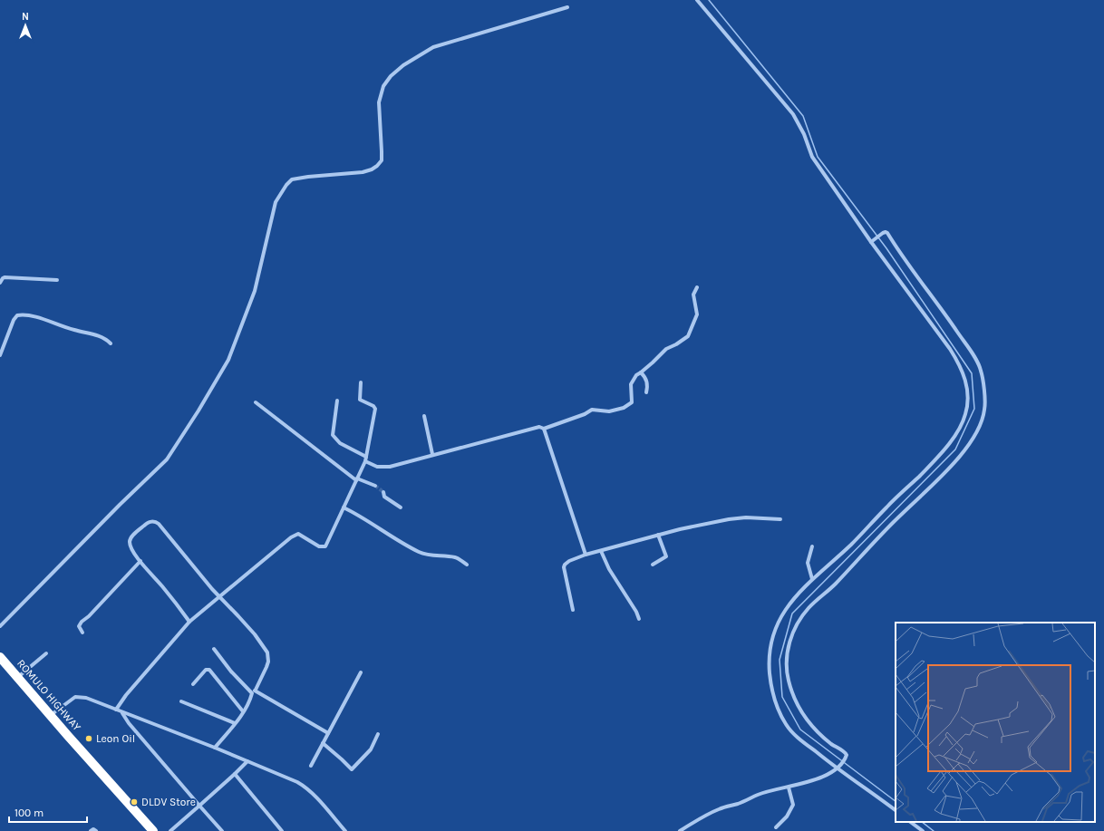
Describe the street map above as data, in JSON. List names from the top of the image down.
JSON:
{
  "streets": {
    "highway": ["ROMULO HIGHWAY"]
  },
  "places": ["Leon Oil", "DLDV Store"],
  "scale_bar": "100 m",
  "north": "top"
}
